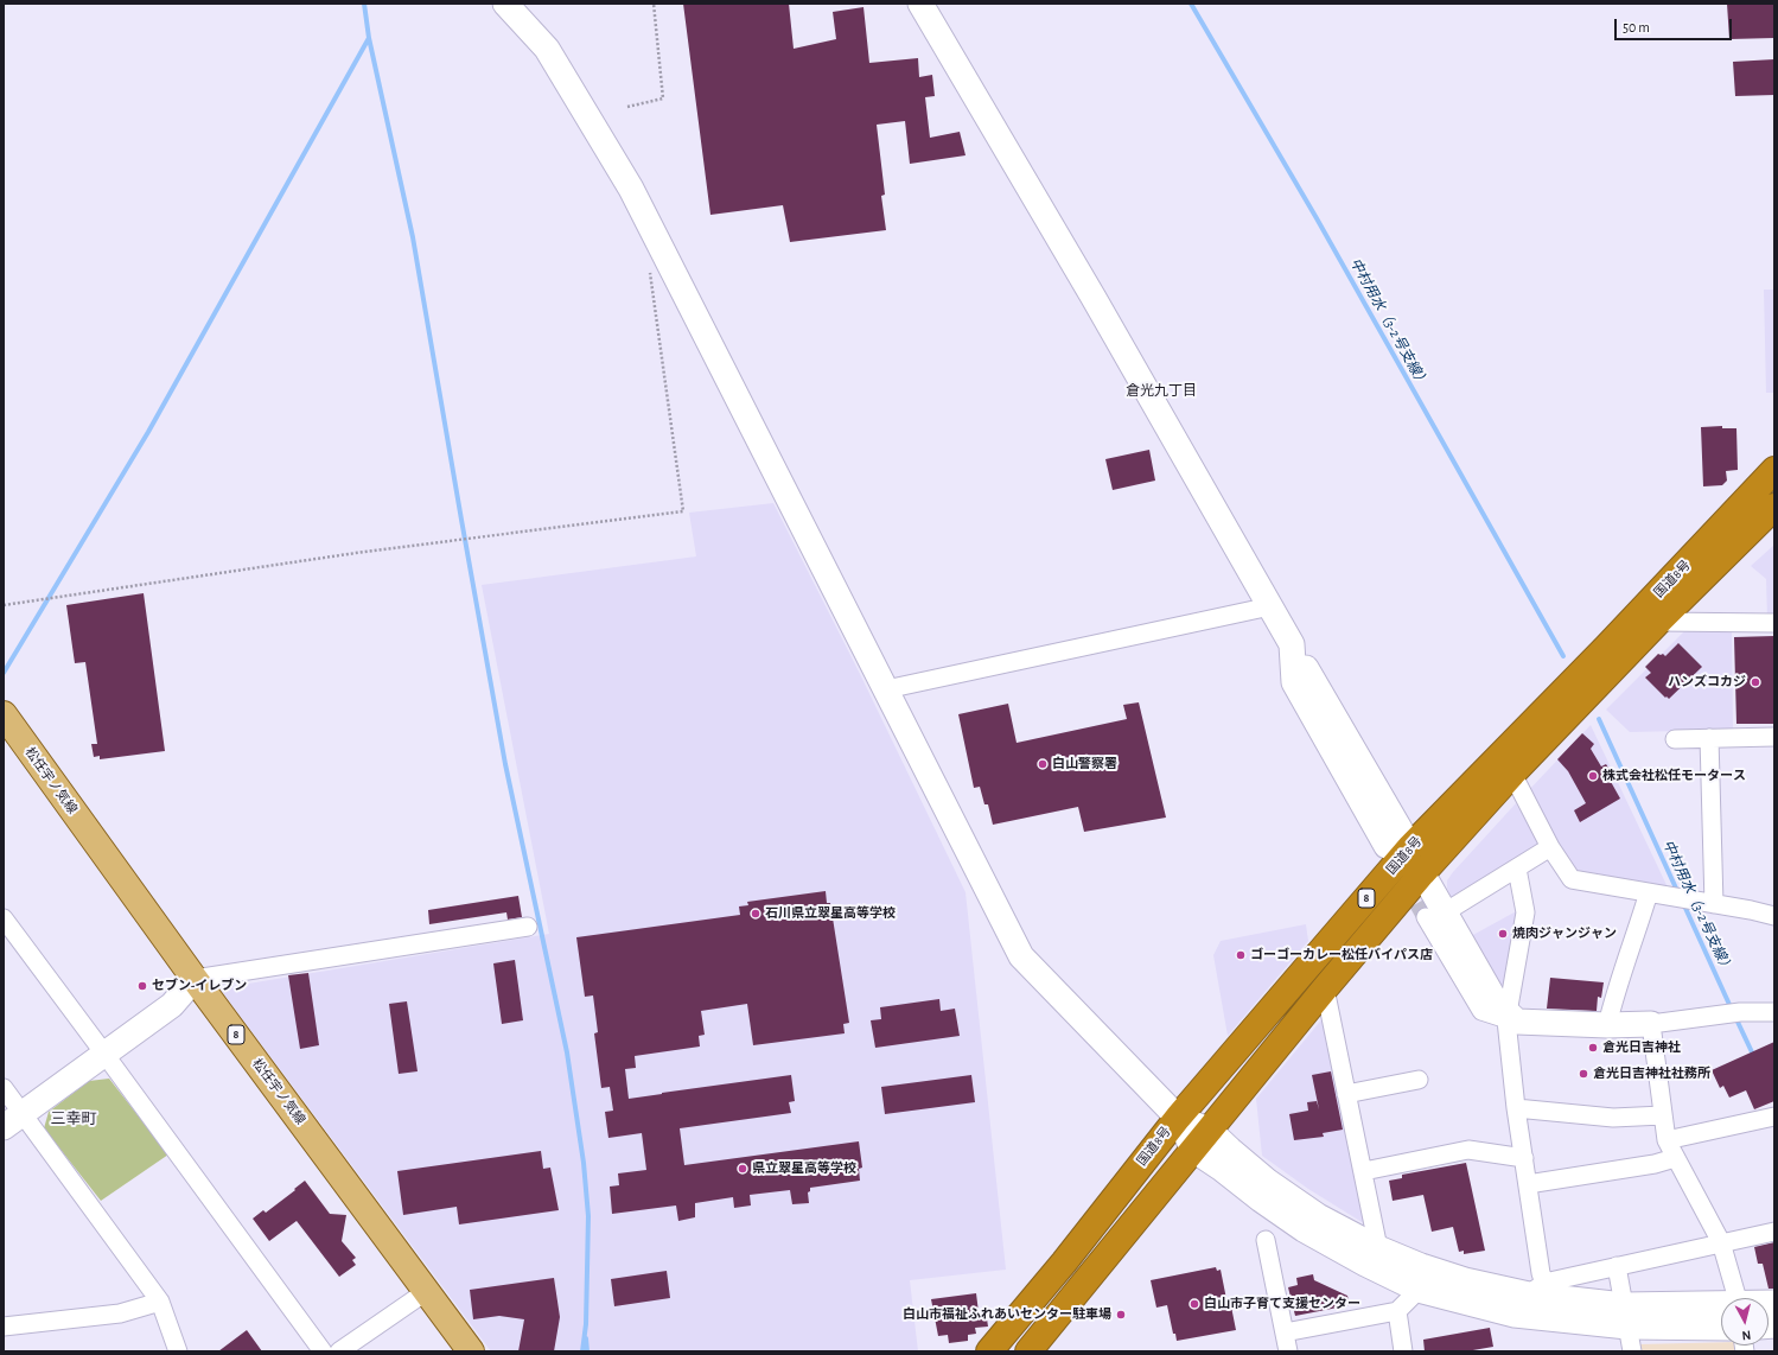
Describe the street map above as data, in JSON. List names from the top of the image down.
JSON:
{
  "streets": {
    "highway": ["国道8号", "8"],
    "main road": ["松任宇ノ気線"]
  },
  "districts": ["倉光九丁目", "三幸町"],
  "water": ["中村用水（3-2号支線）"],
  "places": [
    "ハンズコカジ",
    "白山警察署",
    "株式会社松任モータース",
    "石川県立翠星高等学校",
    "焼肉ジャンジャン",
    "ゴーゴーカレー松任バイパス店",
    "セブン-イレブン",
    "倉光日吉神社",
    "倉光日吉神社社務所",
    "県立翠星高等学校",
    "白山市子育て支援センター",
    "白山市福祉ふれあいセンター駐車場"
  ],
  "scale_bar": "50 m",
  "north": "bottom"
}
